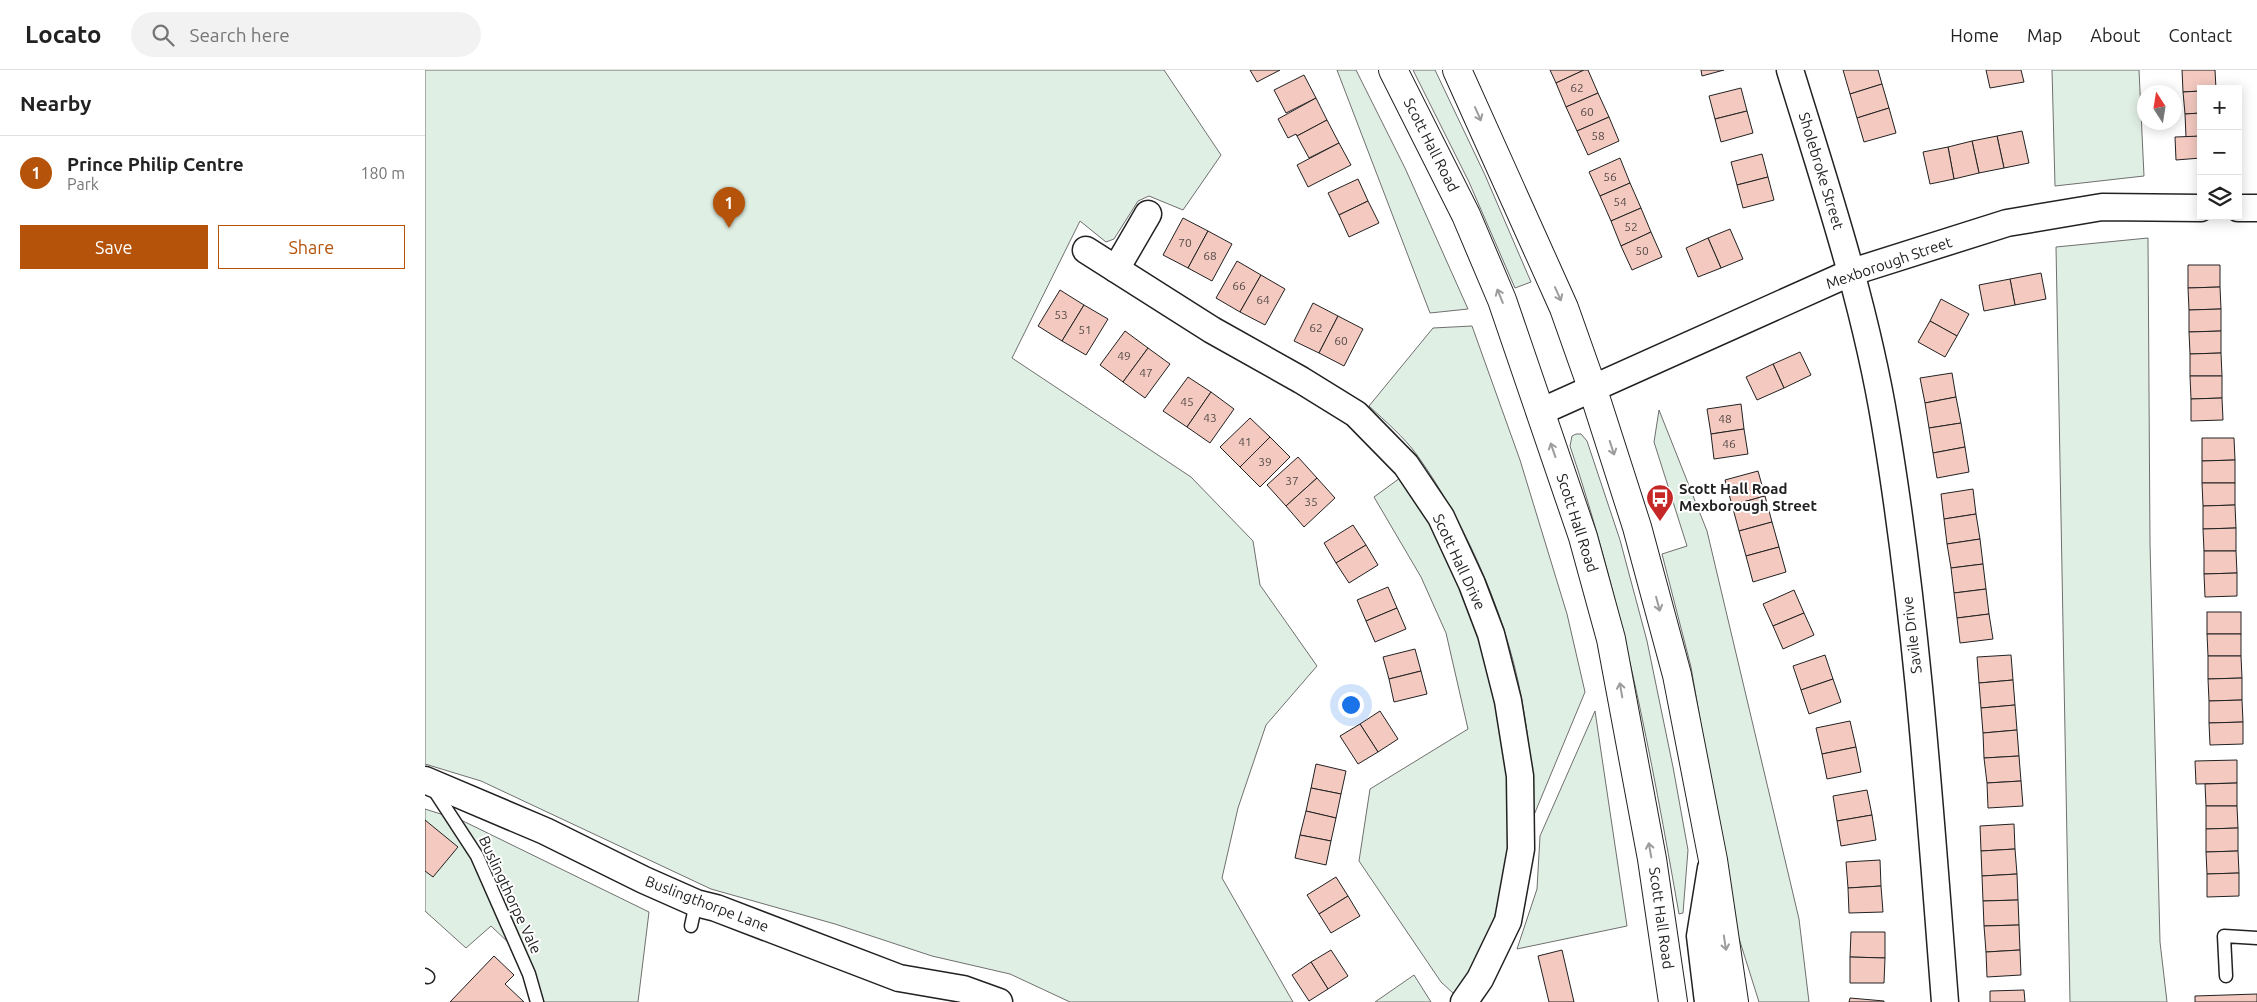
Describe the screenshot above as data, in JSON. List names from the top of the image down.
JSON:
{
  "streets": {
    "highway": ["Scott Hall Road"],
    "street": [
      "Sholebroke Street",
      "Mexborough Street",
      "Scott Hall Drive",
      "Savile Drive",
      "Buslingthorpe Lane"
    ],
    "lane": ["Buslingthorpe Vale"]
  },
  "crossings": [
    ["Scott Hall Road", "Mexborough Street"],
    ["Sholebroke Street", "Mexborough Street"],
    ["Sholebroke Street", "Savile Drive"],
    ["Mexborough Street", "Savile Drive"],
    ["Buslingthorpe Vale", "Buslingthorpe Lane"]
  ],
  "places": {
    "bus stop": ["Scott Hall Road Mexborough Street"]
  },
  "house_numbers": [
    "62",
    "60",
    "58",
    "56",
    "54",
    "52",
    "70",
    "50",
    "68",
    "66",
    "64",
    "53",
    "62",
    "51",
    "60",
    "49",
    "47",
    "45",
    "43",
    "48",
    "41",
    "46",
    "39",
    "37",
    "35"
  ],
  "north": "top",
  "page": {
    "header": "Locato",
    "search": "Search here",
    "nav": [
      "Home",
      "Map",
      "About",
      "Contact"
    ],
    "heading": "Nearby",
    "map_buttons": ["+", "−"],
    "list": [
      {
        "mark": "1",
        "name": "Prince Philip Centre",
        "note": "Park",
        "value": "180 m"
      }
    ],
    "pins": "1",
    "buttons": ["Save", "Share"]
  }
}
